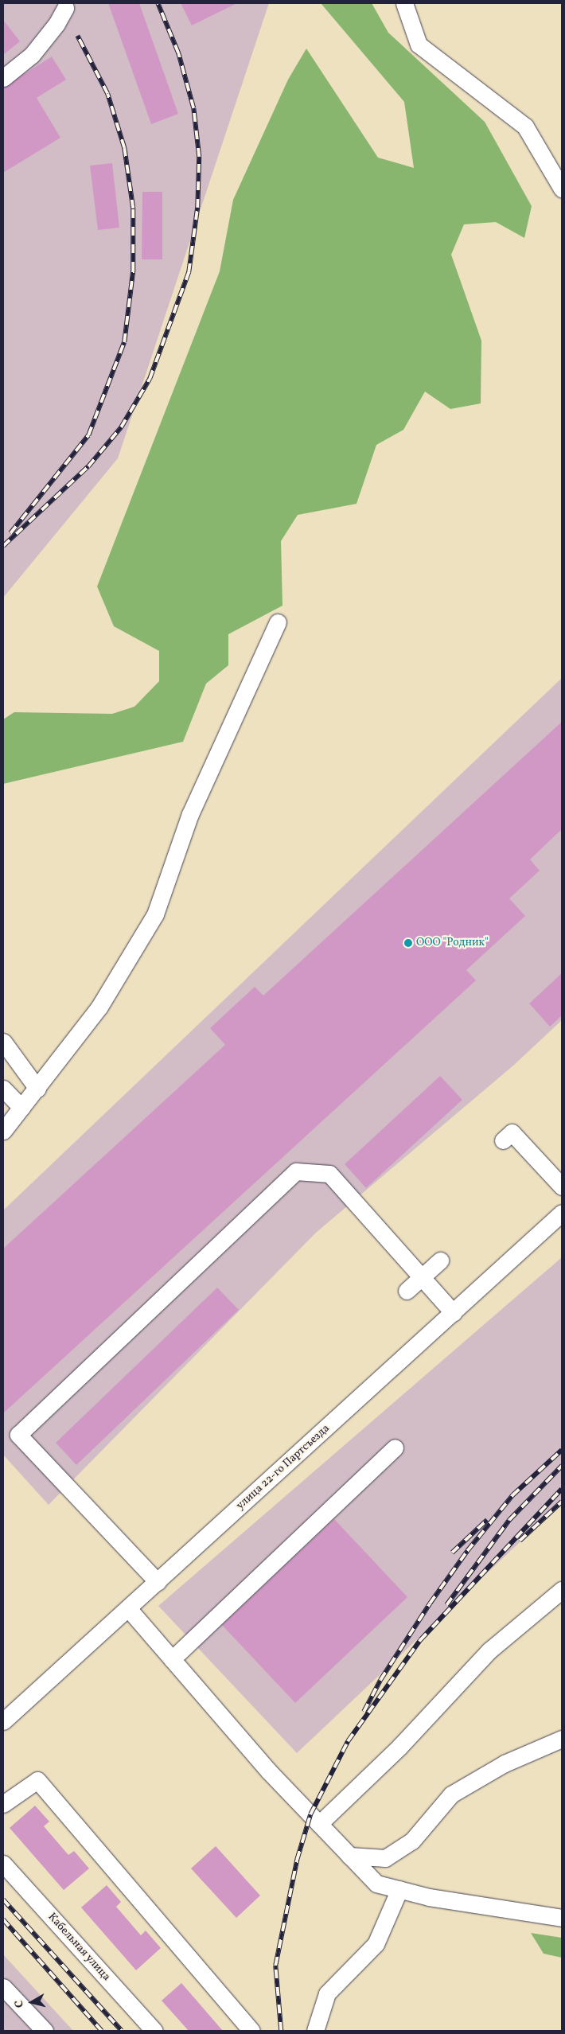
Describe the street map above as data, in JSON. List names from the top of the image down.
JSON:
{
  "streets": {
    "street": ["улица 22-го Партсъезда", "Кабельная улица"]
  },
  "places": ["ООО \"Родник\""],
  "north": "left"
}
